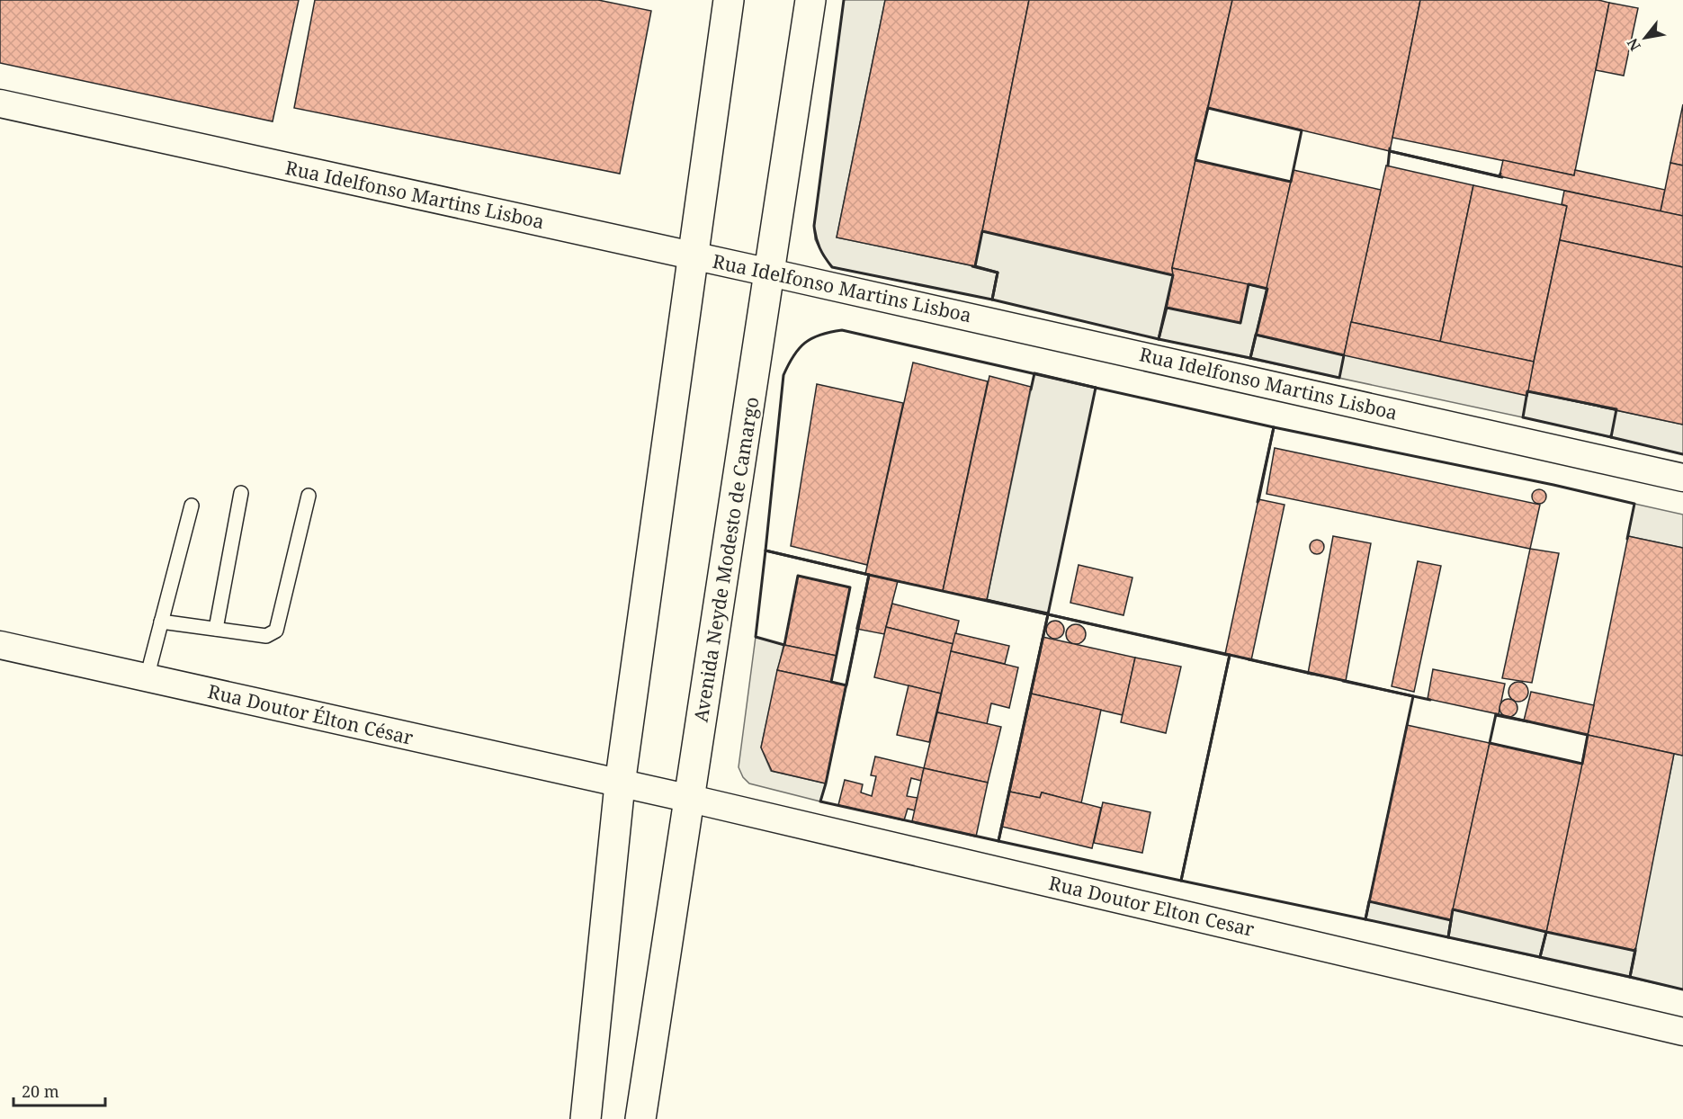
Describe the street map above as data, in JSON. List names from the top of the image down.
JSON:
{
  "streets": {
    "street": [
      "Rua Idelfonso Martins Lisboa",
      "Avenida Neyde Modesto de Camargo",
      "Rua Doutor Élton César",
      "Rua Doutor Elton Cesar"
    ]
  },
  "crossings": [
    ["Rua Idelfonso Martins Lisboa", "Avenida Neyde Modesto de Camargo"],
    ["Avenida Neyde Modesto de Camargo", "Rua Doutor Elton Cesar"],
    ["Rua Doutor Élton César", "Rua Doutor Elton Cesar"]
  ],
  "scale_bar": "20 m",
  "north": "bottom left"
}
